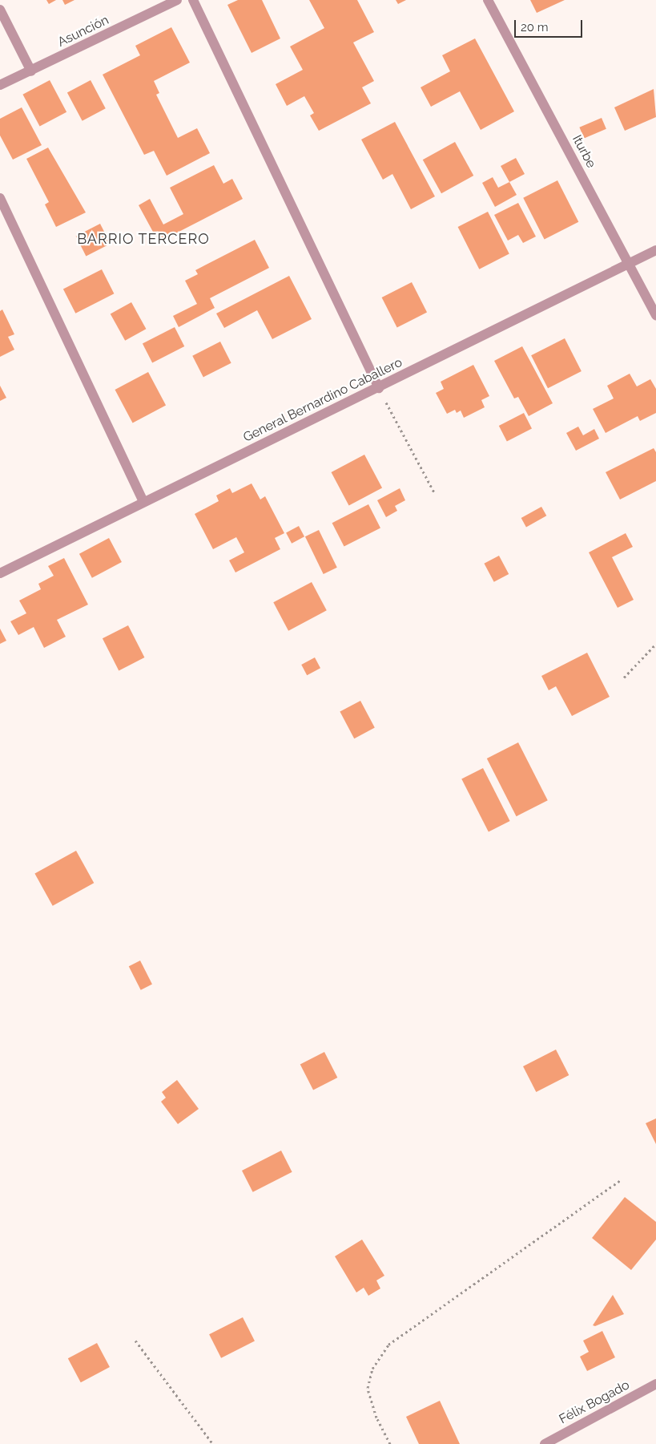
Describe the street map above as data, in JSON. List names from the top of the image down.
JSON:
{
  "streets": {
    "street": [
      "Asunción",
      "Iturbe",
      "General Bernardino Caballero",
      "Félix Bogado"
    ]
  },
  "crossings": [
    ["Iturbe", "General Bernardino Caballero"]
  ],
  "districts": ["BARRIO TERCERO"],
  "scale_bar": "20 m"
}
